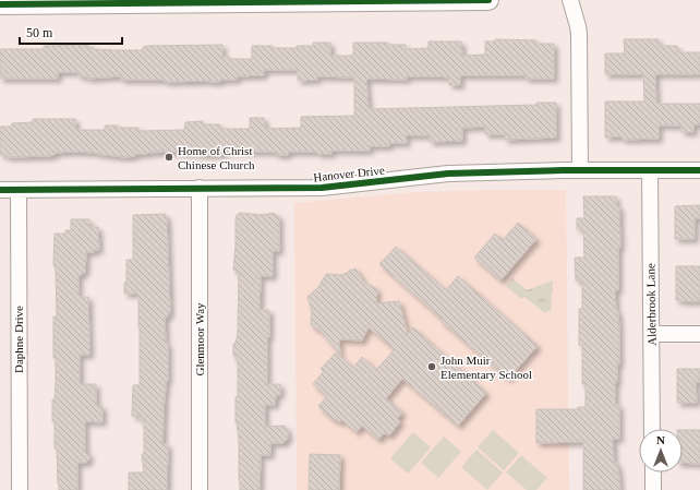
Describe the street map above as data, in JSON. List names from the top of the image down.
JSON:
{
  "streets": {
    "street": [
      "Hanover Drive",
      "Alderbrook Lane",
      "Daphne Drive",
      "Glenmoor Way"
    ]
  },
  "crossings": [
    ["Hanover Drive", "Alderbrook Lane"],
    ["Hanover Drive", "Daphne Drive"],
    ["Hanover Drive", "Glenmoor Way"]
  ],
  "places": ["Home of Christ Chinese Church", "John Muir Elementary School"],
  "scale_bar": "50 m",
  "north": "top"
}
